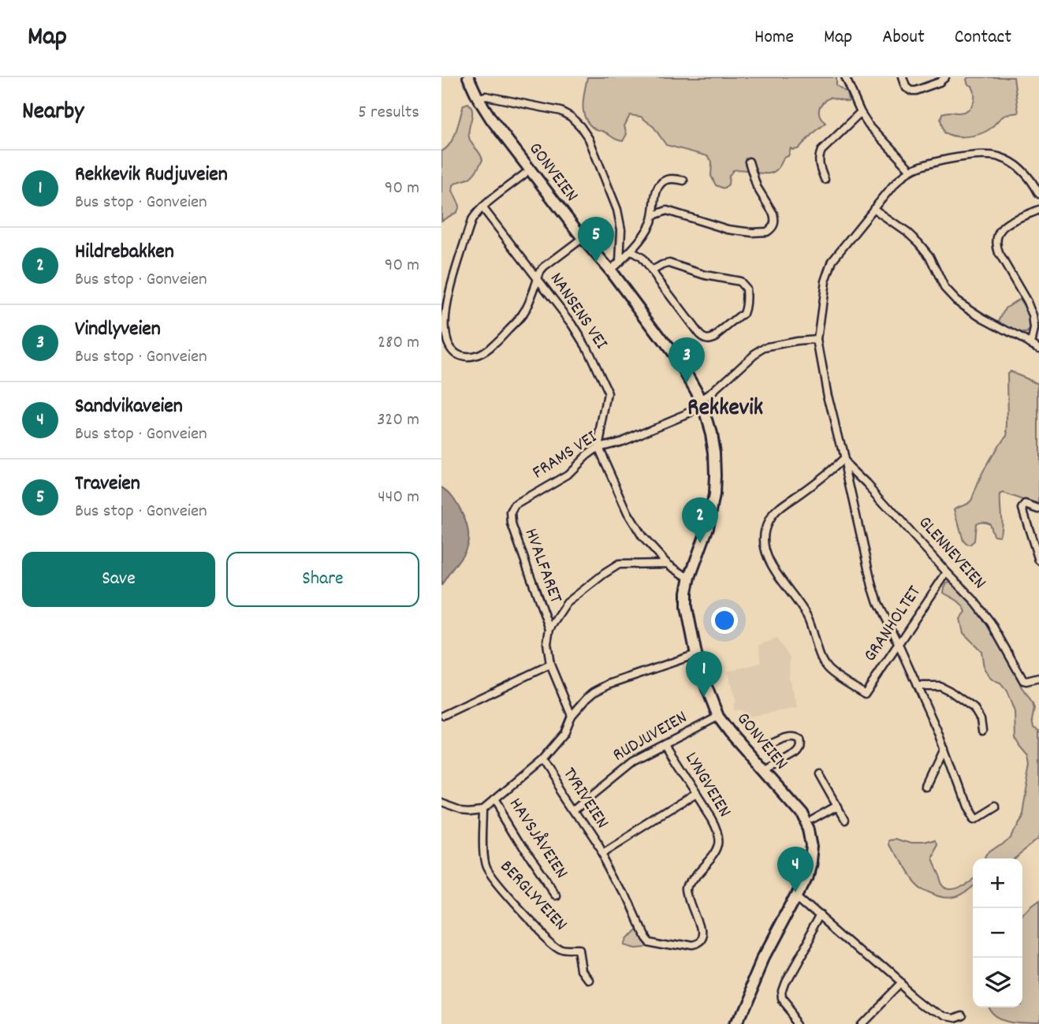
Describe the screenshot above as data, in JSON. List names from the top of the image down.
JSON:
{
  "streets": {
    "street": [
      "GONVEIEN",
      "NANSENS VEI",
      "FRAMS VEI",
      "GLENNEVEIEN",
      "HVALFARET",
      "GRANHOLTET",
      "RUDJUVEIEN",
      "LYNGVEIEN",
      "TYRIVEIEN",
      "HAVSJÅVEIEN",
      "BERGLYVEIEN"
    ]
  },
  "crossings": [
    ["GONVEIEN", "FRAMS VEI"],
    ["GONVEIEN", "RUDJUVEIEN"],
    ["NANSENS VEI", "FRAMS VEI"],
    ["FRAMS VEI", "HVALFARET"],
    ["GLENNEVEIEN", "GRANHOLTET"],
    ["RUDJUVEIEN", "LYNGVEIEN"],
    ["RUDJUVEIEN", "TYRIVEIEN"],
    ["LYNGVEIEN", "TYRIVEIEN"]
  ],
  "districts": ["Rekkevik"],
  "page": {
    "header": "Map",
    "nav": [
      "Home",
      "Map",
      "About",
      "Contact"
    ],
    "heading": ["Nearby", "5 results"],
    "list": [
      {
        "mark": "1",
        "name": "Rekkevik Rudjuveien",
        "note": "Bus stop · Gonveien",
        "value": "90 m"
      },
      {
        "mark": "2",
        "name": "Hildrebakken",
        "note": "Bus stop · Gonveien",
        "value": "90 m"
      },
      {
        "mark": "3",
        "name": "Vindlyveien",
        "note": "Bus stop · Gonveien",
        "value": "280 m"
      },
      {
        "mark": "4",
        "name": "Sandvikaveien",
        "note": "Bus stop · Gonveien",
        "value": "320 m"
      },
      {
        "mark": "5",
        "name": "Traveien",
        "note": "Bus stop · Gonveien",
        "value": "440 m"
      }
    ],
    "pins": [
      "5",
      "3",
      "2",
      "1",
      "4"
    ],
    "buttons": ["Save", "Share"],
    "map_buttons": ["+", "−"]
  }
}
